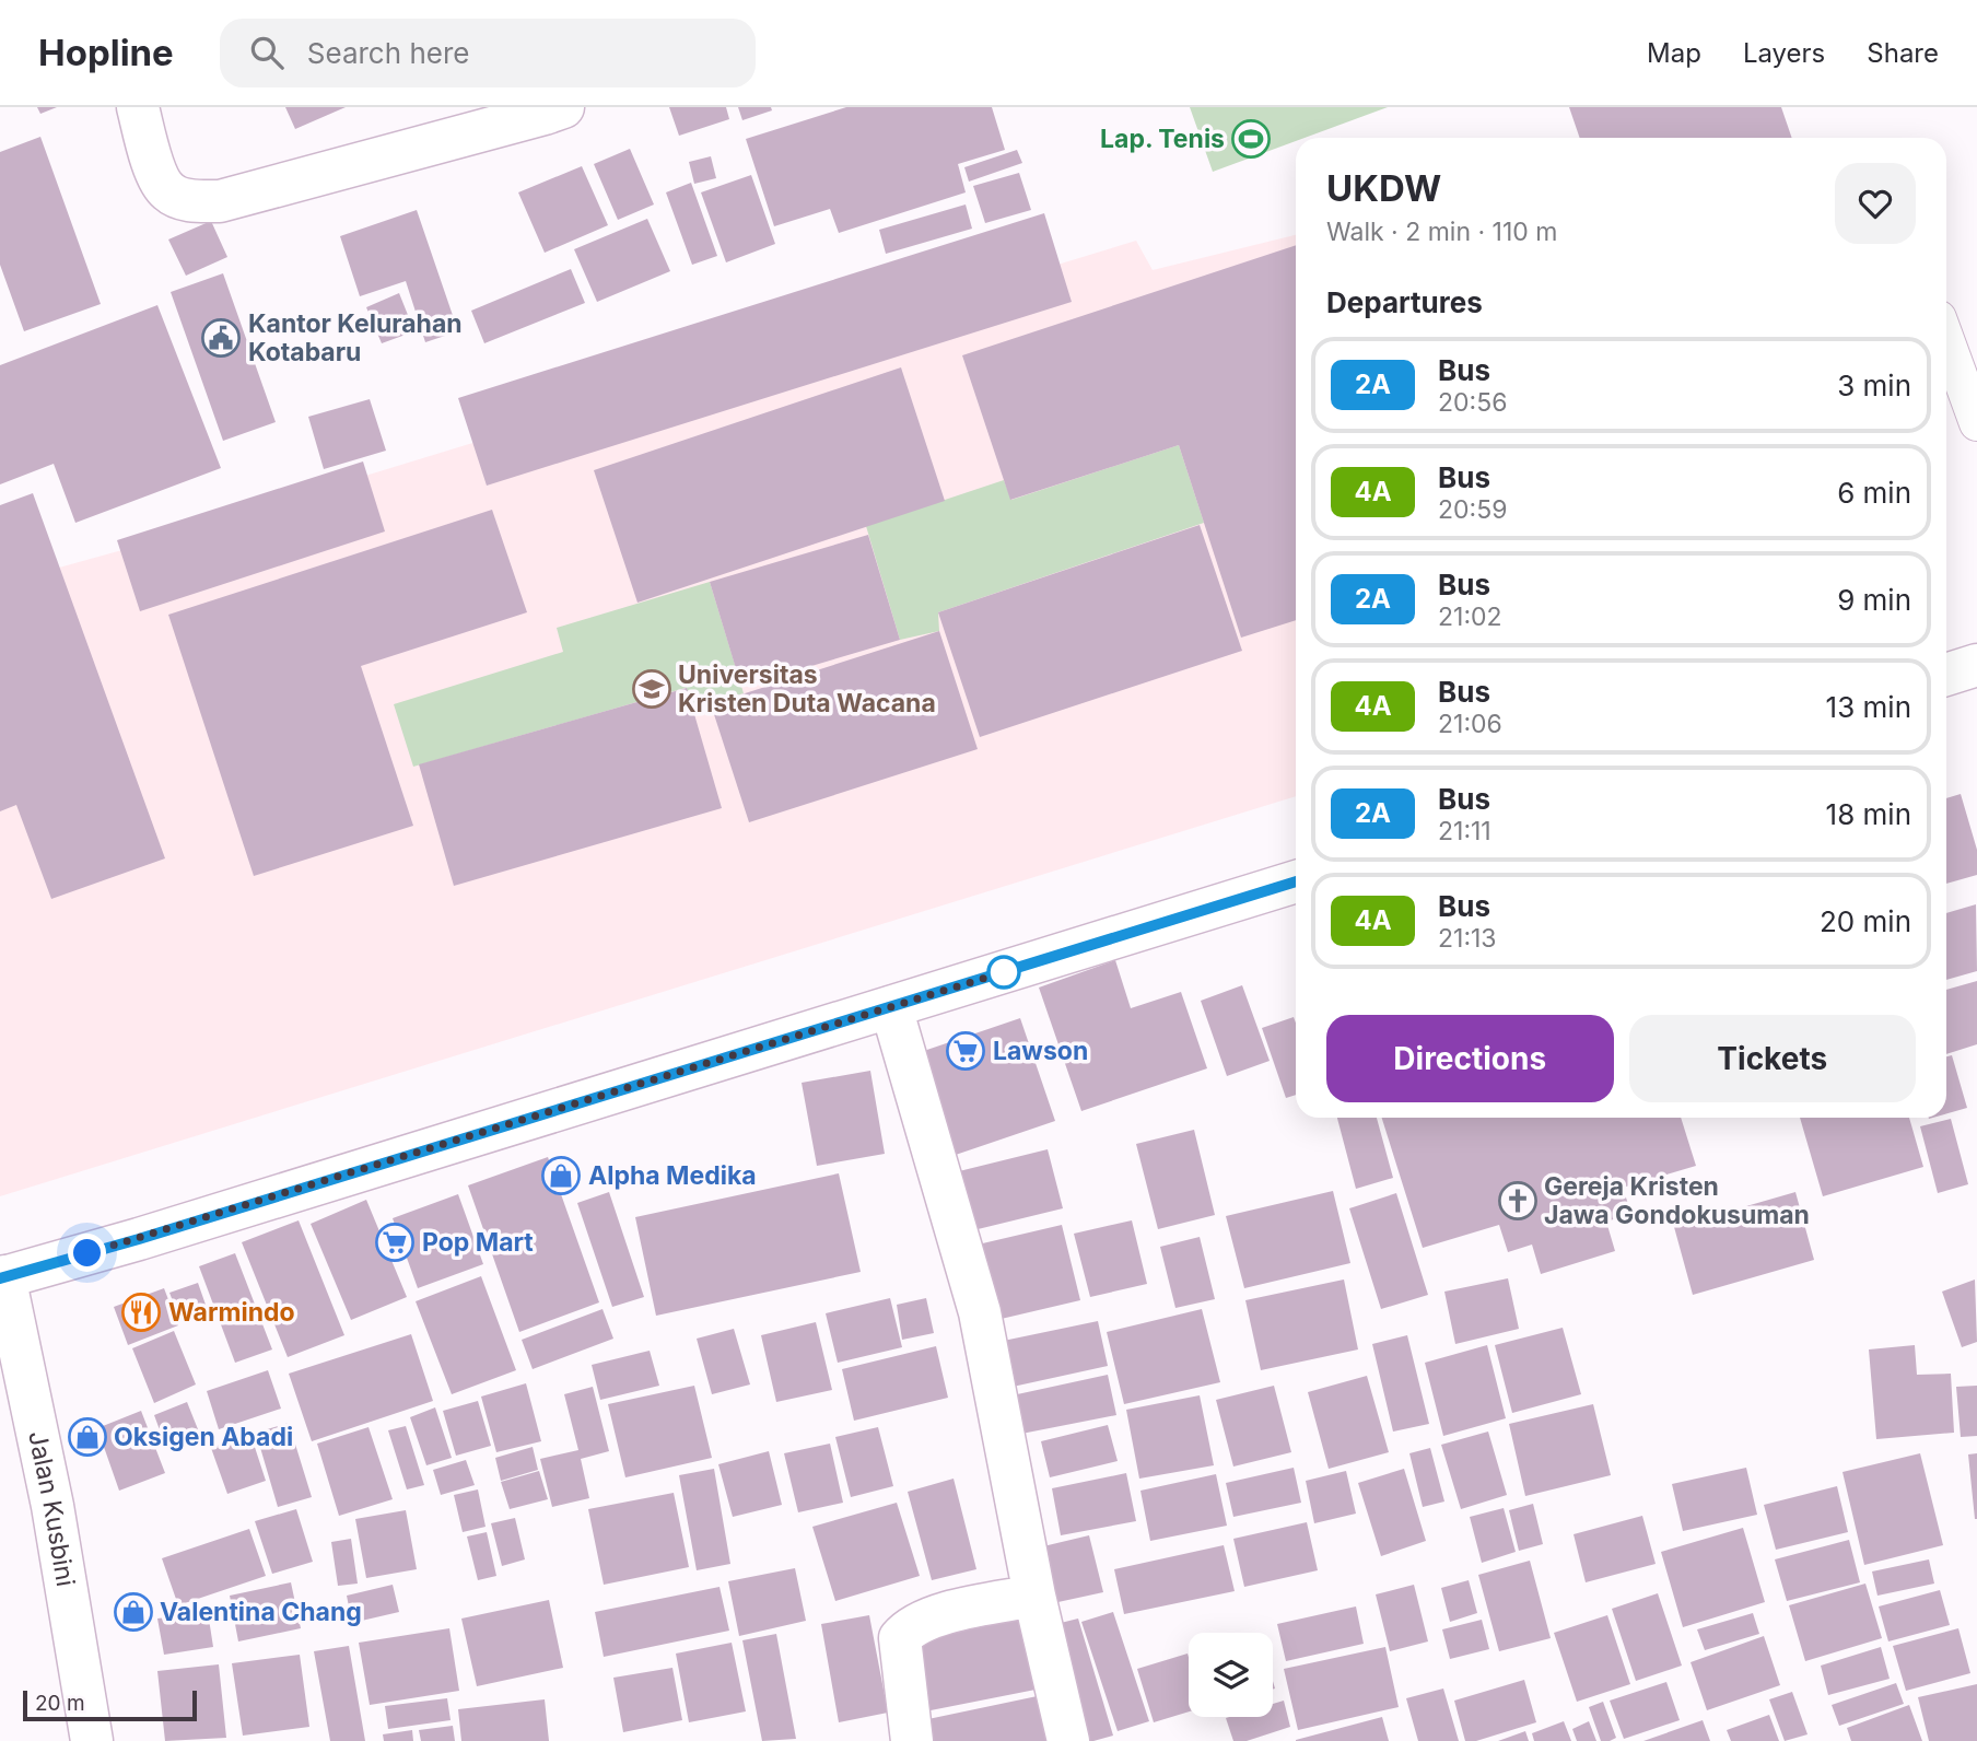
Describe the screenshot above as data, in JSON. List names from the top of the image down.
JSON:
{
  "streets": {
    "main road": ["Jalan Kusbini"]
  },
  "places": {
    "sports": ["Lap. Tenis"],
    "public building": ["Kantor Kelurahan Kotabaru"],
    "school or university": ["Universitas Kristen Duta Wacana"],
    "supermarket": ["Lawson", "Pop Mart"],
    "shop": ["Alpha Medika", "Oksigen Abadi", "Valentina Chang"],
    "church": ["Gereja Kristen Jawa Gondokusuman"],
    "restaurant": ["Warmindo"]
  },
  "lines": ["bus line 2A"],
  "scale_bar": "20 m",
  "page": {
    "header": "Hopline",
    "search": "Search here",
    "nav": ["Map", "Layers", "Share"],
    "heading": [
      ["UKDW", "Walk · 2 min · 110 m"],
      "Departures"
    ],
    "list": [
      {
        "mark": "2A",
        "name": "Bus",
        "note": "20:56",
        "value": "3 min"
      },
      {
        "mark": "4A",
        "name": "Bus",
        "note": "20:59",
        "value": "6 min"
      },
      {
        "mark": "2A",
        "name": "Bus",
        "note": "21:02",
        "value": "9 min"
      },
      {
        "mark": "4A",
        "name": "Bus",
        "note": "21:06",
        "value": "13 min"
      },
      {
        "mark": "2A",
        "name": "Bus",
        "note": "21:11",
        "value": "18 min"
      },
      {
        "mark": "4A",
        "name": "Bus",
        "note": "21:13",
        "value": "20 min"
      }
    ],
    "buttons": ["Directions", "Tickets"],
    "scale": "20 m"
  }
}
